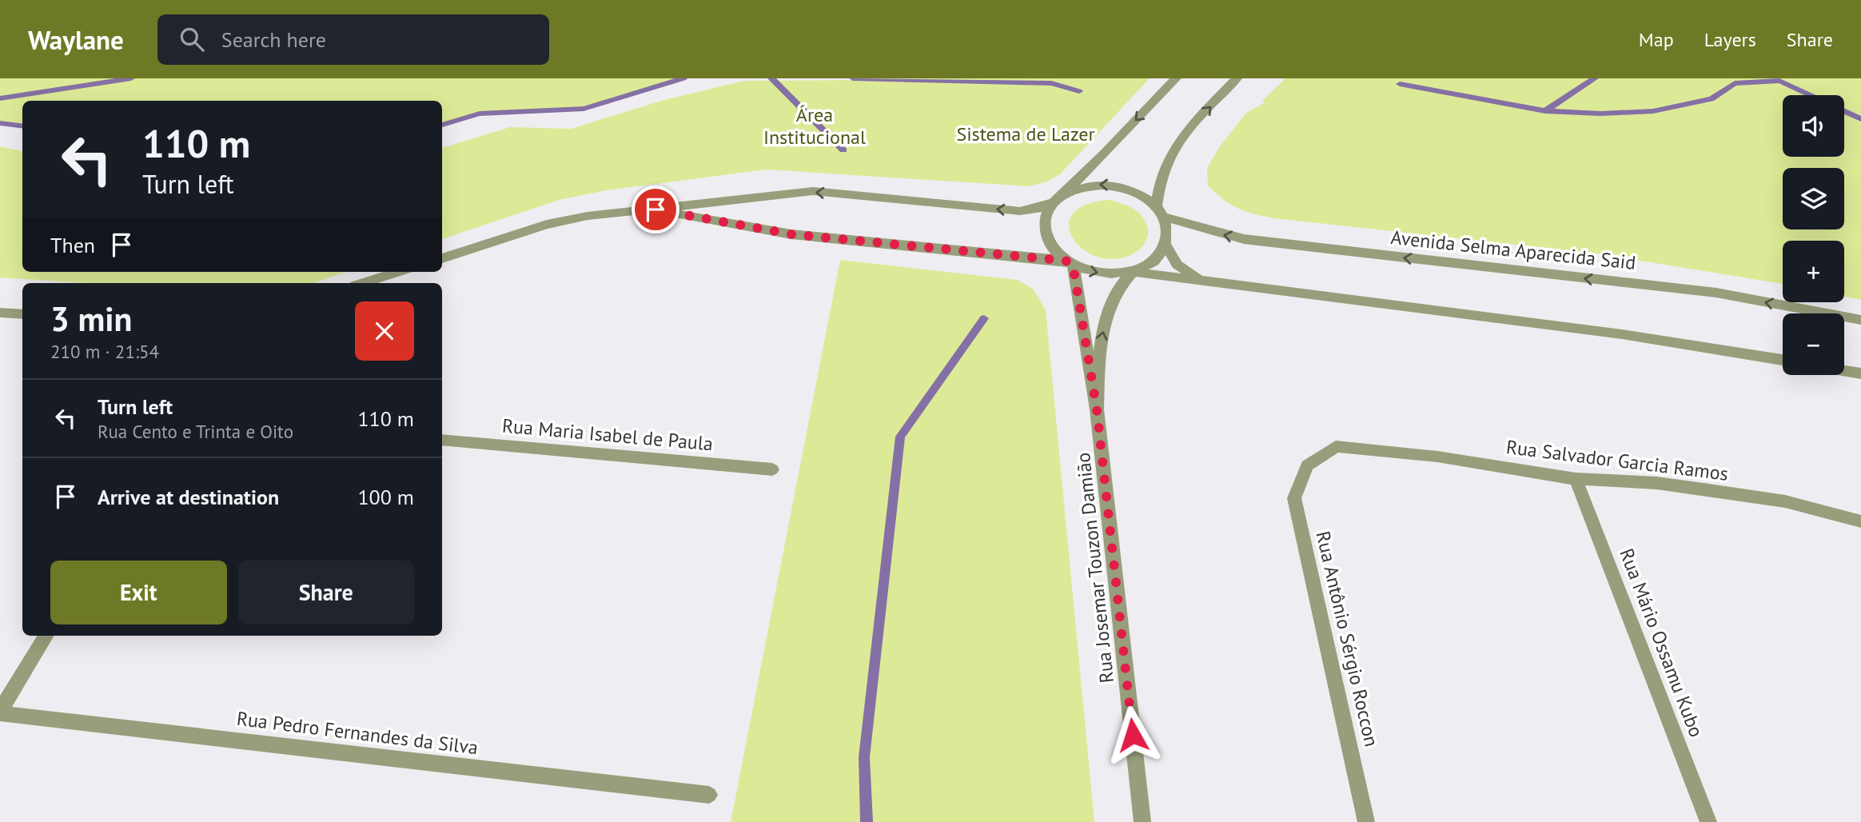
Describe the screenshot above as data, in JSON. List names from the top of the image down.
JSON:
{
  "streets": {
    "street": [
      "Avenida Selma Aparecida Said",
      "Rua Maria Isabel de Paula",
      "Rua Salvador Garcia Ramos",
      "Rua Josemar Touzon Damião",
      "Rua Antônio Sérgio Roccon",
      "Rua Mário Ossamu Kubo",
      "Rua Pedro Fernandes da Silva"
    ]
  },
  "crossings": [
    ["Avenida Selma Aparecida Said", "Rua Josemar Touzon Damião"],
    ["Rua Salvador Garcia Ramos", "Rua Antônio Sérgio Roccon"],
    ["Rua Salvador Garcia Ramos", "Rua Mário Ossamu Kubo"]
  ],
  "parks": ["Área Institucional", "Sistema de Lazer"],
  "page": {
    "header": "Waylane",
    "search": "Search here",
    "nav": ["Map", "Layers", "Share"],
    "map_buttons": ["+", "−"],
    "turn": ["110 m", "Turn left"],
    "then": "Then",
    "heading": ["3 min", "210 m · 21:54"],
    "list": [
      {
        "name": "Turn left",
        "note": "Rua Cento e Trinta e Oito",
        "value": "110 m"
      },
      {
        "name": "Arrive at destination",
        "value": "100 m"
      }
    ],
    "buttons": ["Exit", "Share"]
  }
}
